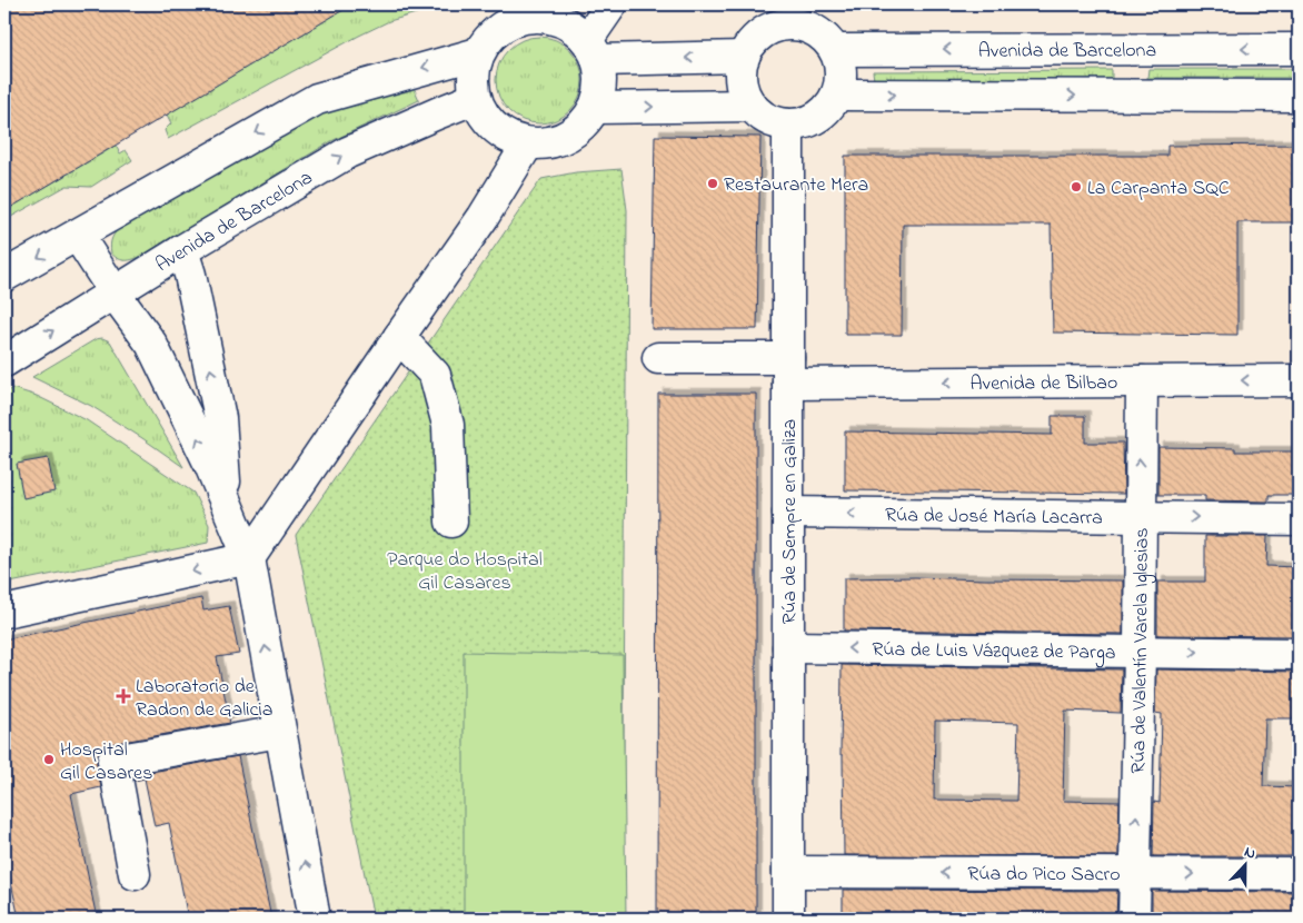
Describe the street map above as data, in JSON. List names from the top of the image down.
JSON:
{
  "streets": {
    "street": [
      "Avenida de Barcelona",
      "Avenida de Bilbao",
      "Rúa de José María Lacarra",
      "Rúa de Sempre en Galiza",
      "Rúa de Luis Vázquez de Parga",
      "Rúa de Valentín Varela Iglesias",
      "Rúa do Pico Sacro"
    ]
  },
  "crossings": [
    ["Avenida de Barcelona", "Rúa de Sempre en Galiza"],
    ["Avenida de Bilbao", "Rúa de Sempre en Galiza"],
    ["Avenida de Bilbao", "Rúa de Valentín Varela Iglesias"],
    ["Rúa de José María Lacarra", "Rúa de Sempre en Galiza"],
    ["Rúa de José María Lacarra", "Rúa de Valentín Varela Iglesias"],
    ["Rúa de Sempre en Galiza", "Rúa de Luis Vázquez de Parga"],
    ["Rúa de Sempre en Galiza", "Rúa do Pico Sacro"],
    ["Rúa de Luis Vázquez de Parga", "Rúa de Valentín Varela Iglesias"],
    ["Rúa de Valentín Varela Iglesias", "Rúa do Pico Sacro"]
  ],
  "one_way": ["Avenida de Bilbao", "Rúa de Valentín Varela Iglesias"],
  "parks": ["Parque do Hospital Gil Casares"],
  "places": {
    "other": ["Restaurante Mera", "La Carpanta SQC", "Hospital Gil Casares"],
    "health": ["Laboratorio de Radon de Galicia"]
  },
  "north": "top"
}
